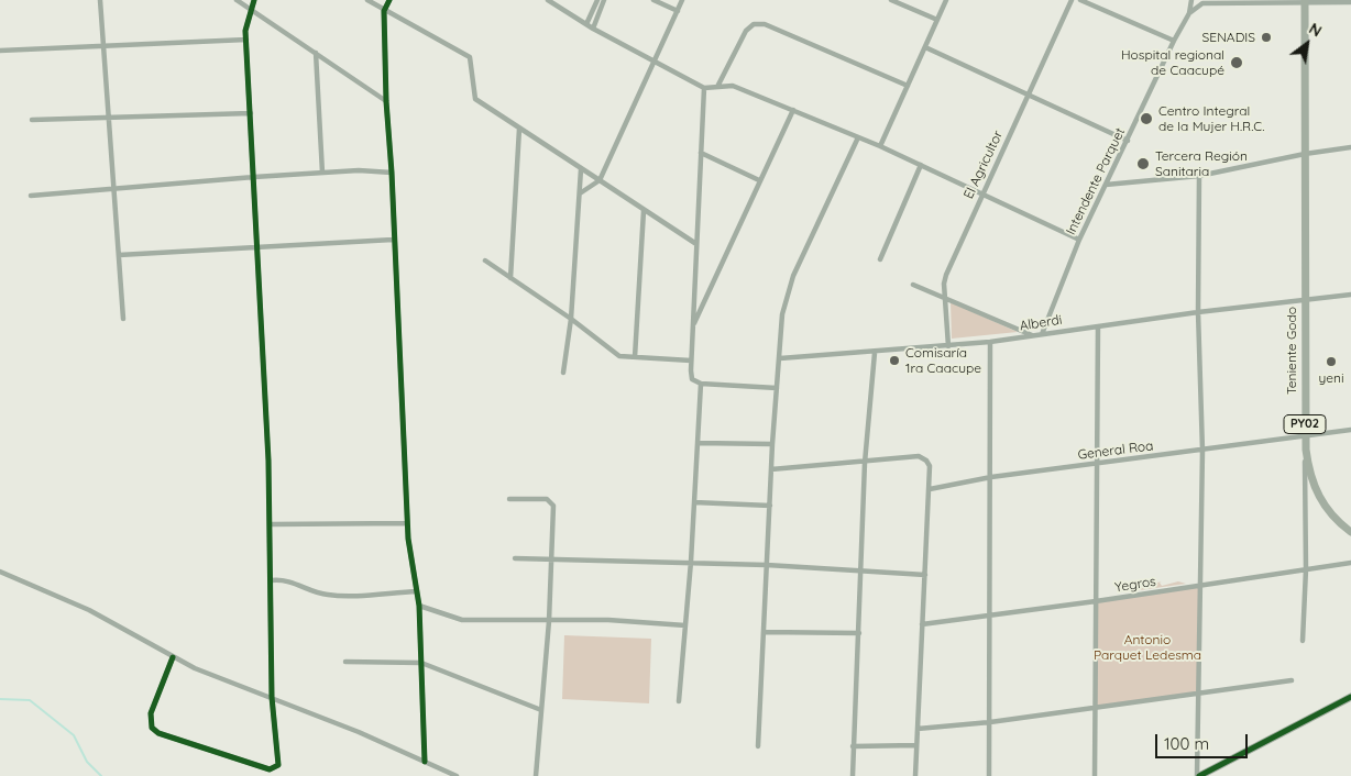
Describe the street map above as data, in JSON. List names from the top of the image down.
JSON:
{
  "streets": {
    "main road": ["Teniente Godo", "PY02"],
    "street": [
      "El Agricultor",
      "Intendente Parquet",
      "Alberdi",
      "General Roa",
      "Yegros"
    ]
  },
  "crossings": [
    ["El Agricultor", "Alberdi"],
    ["Intendente Parquet", "Alberdi"],
    ["Alberdi", "Teniente Godo"],
    ["Teniente Godo", "PY02"],
    ["Teniente Godo", "General Roa"]
  ],
  "parks": ["Antonio Parquet Ledesma"],
  "places": [
    "SENADIS",
    "Hospital regional de Caacupé",
    "Centro Integral de la Mujer H.R.C.",
    "Tercera Región Sanitaria",
    "Comisaría 1ra Caacupe",
    "yeni"
  ],
  "scale_bar": "100 m",
  "north": "top right"
}
